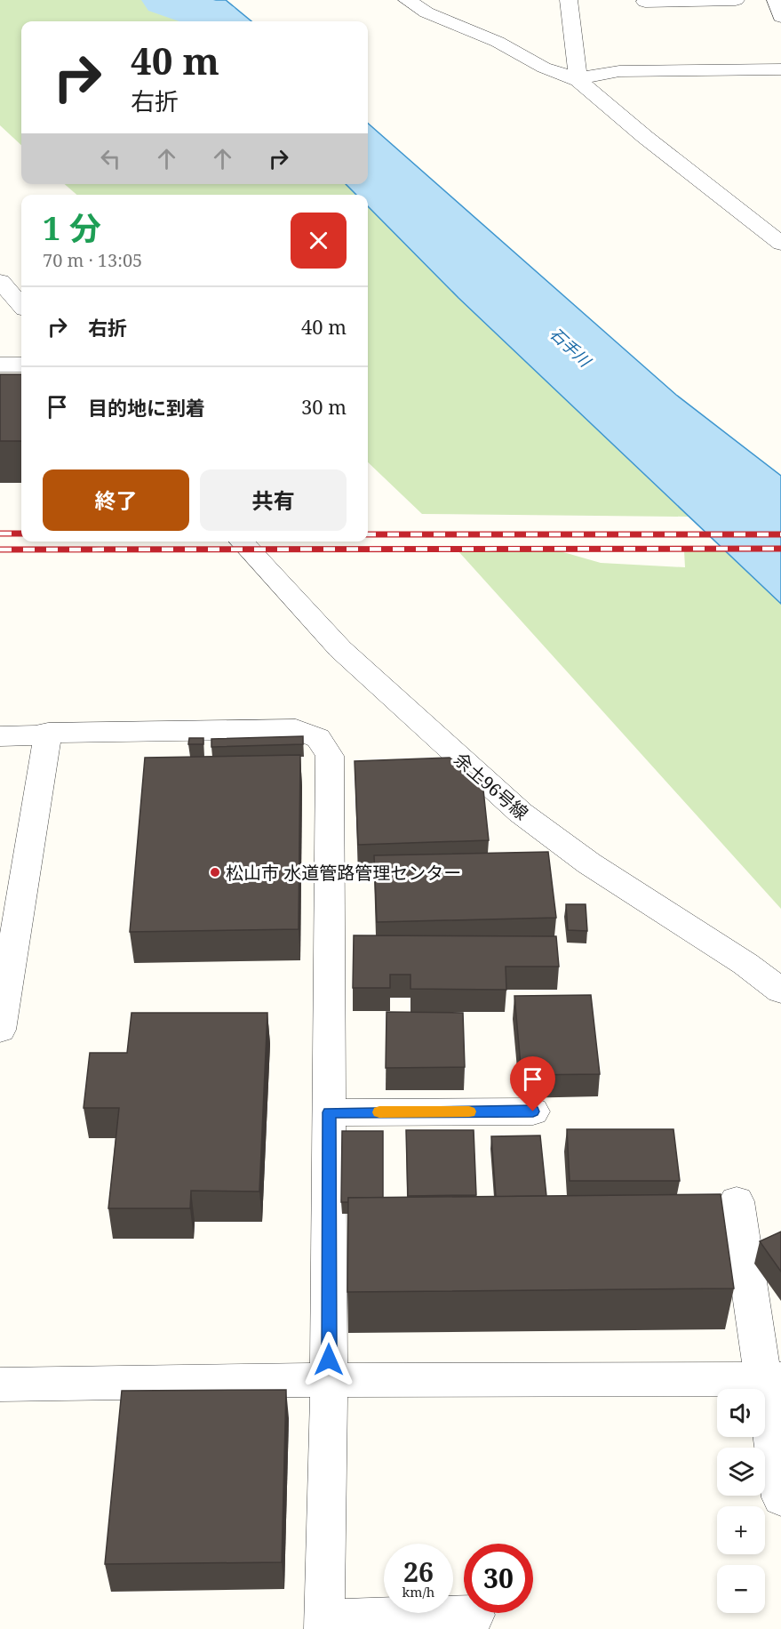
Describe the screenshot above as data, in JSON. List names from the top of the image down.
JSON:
{
  "streets": {
    "street": ["余土96号線"]
  },
  "water": ["石手川"],
  "places": ["松山市 水道管路管理センター"],
  "page": {
    "turn": ["40 m", "右折"],
    "heading": ["1 分", "70 m · 13:05"],
    "list": [
      {
        "name": "右折",
        "value": "40 m"
      },
      {
        "name": "目的地に到着",
        "value": "30 m"
      }
    ],
    "buttons": ["終了", "共有"],
    "map_buttons": ["+", "−"],
    "speed": "26 km/h",
    "limit": "30"
  }
}
